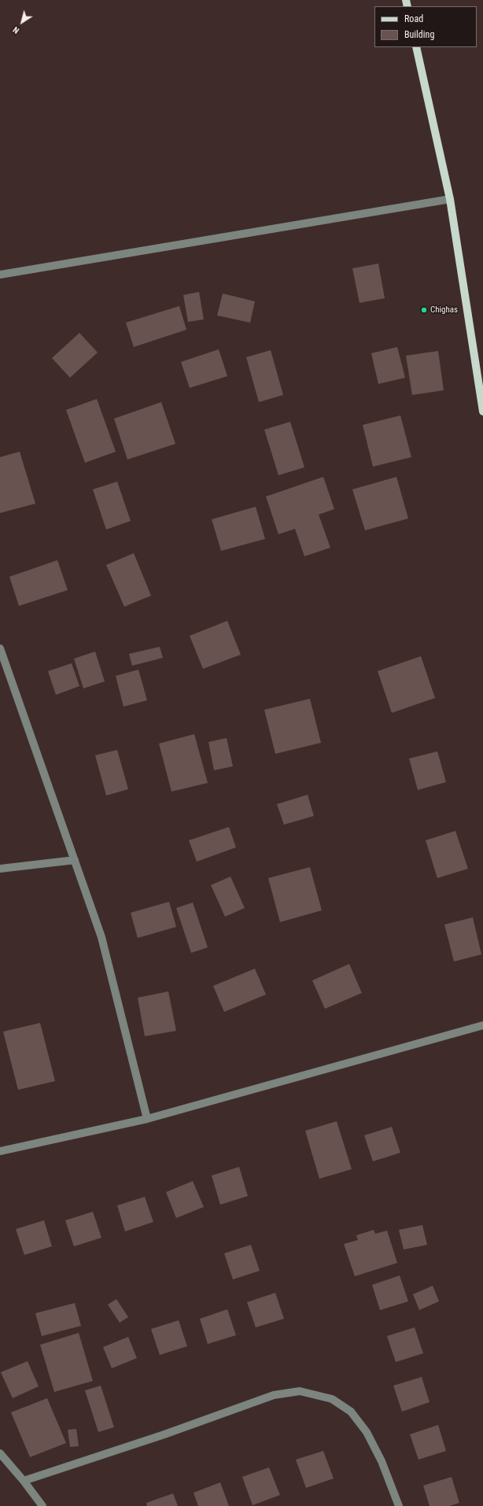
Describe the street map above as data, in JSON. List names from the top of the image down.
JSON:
{
  "places": ["Chighas"],
  "legend": ["Road", "Building"],
  "north": "bottom left"
}
